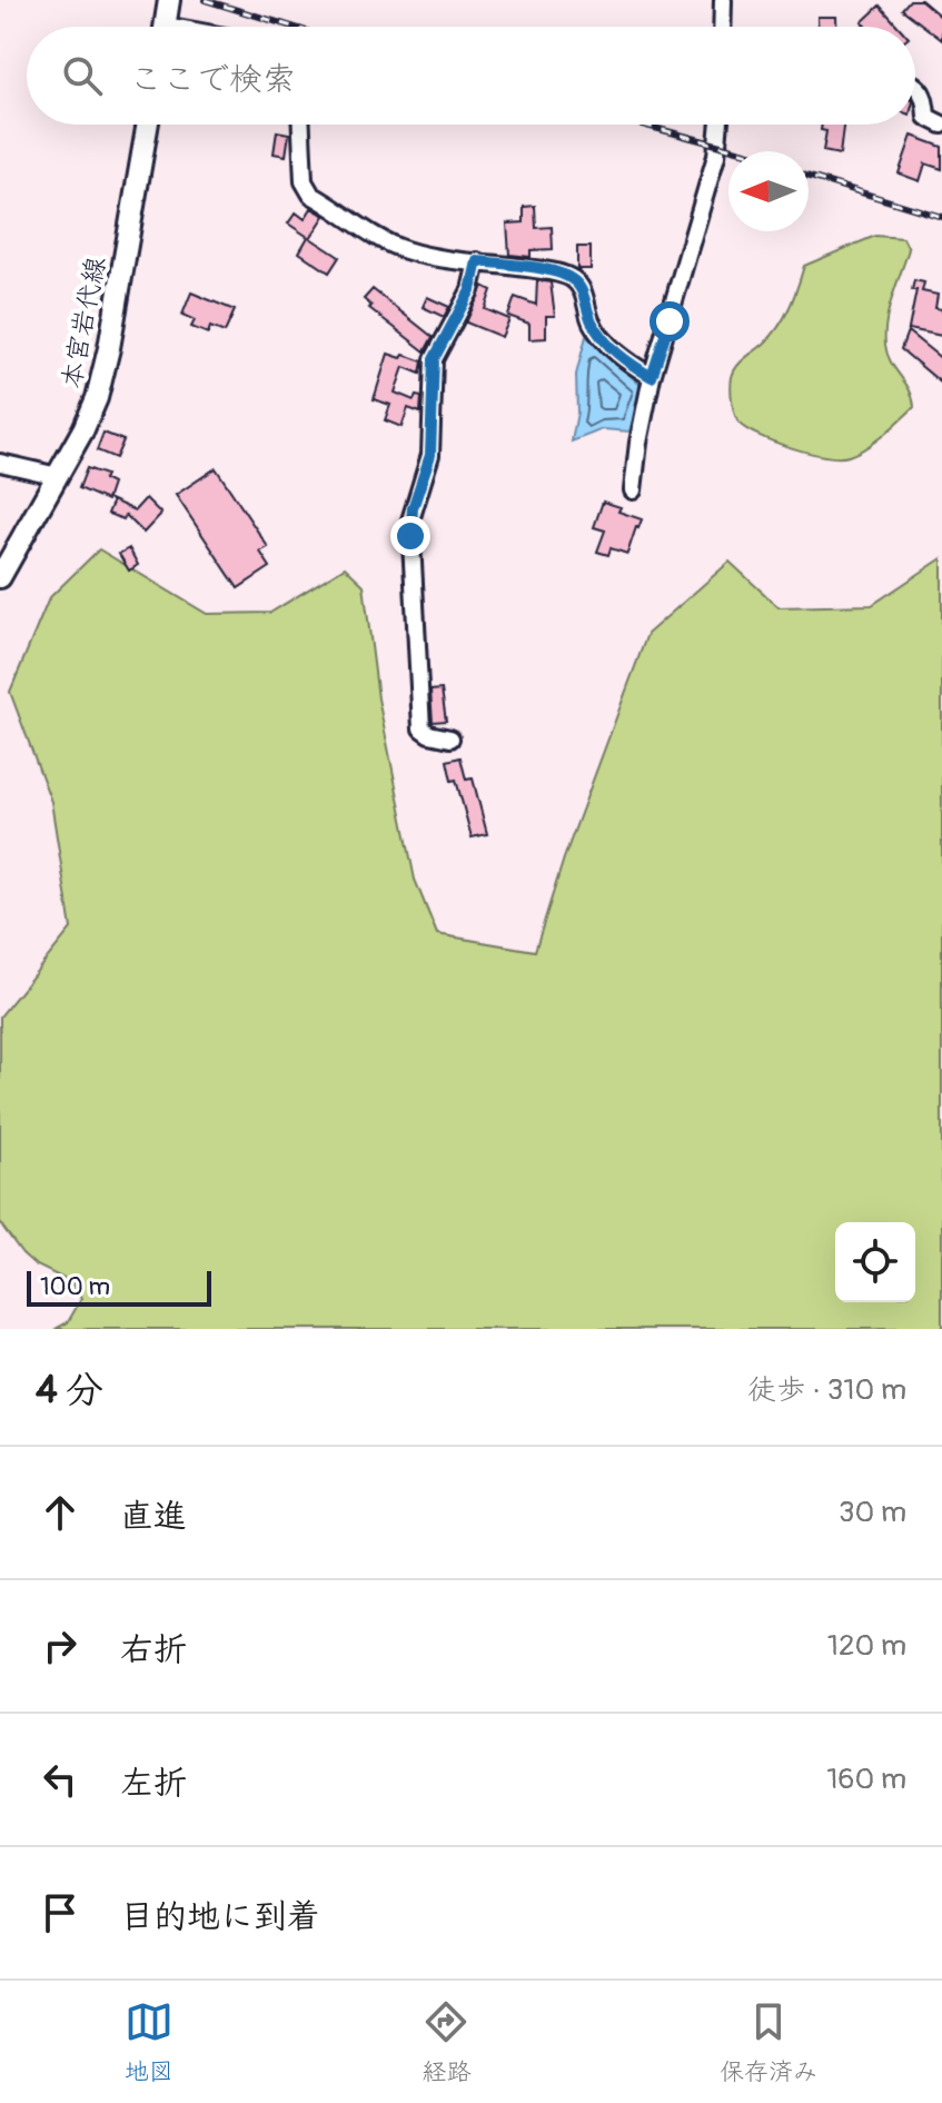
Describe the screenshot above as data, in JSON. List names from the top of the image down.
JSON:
{
  "streets": {
    "main road": ["本宮岩代線"]
  },
  "scale_bar": "100 m",
  "north": "left",
  "page": {
    "search": "ここで検索",
    "scale": "100 m",
    "heading": ["4 分", "徒歩 · 310 m"],
    "list": [
      ["直進", "30 m"],
      ["右折", "120 m"],
      ["左折", "160 m"],
      "目的地に到着"
    ],
    "nav": ["地図", "経路", "保存済み"]
  }
}
